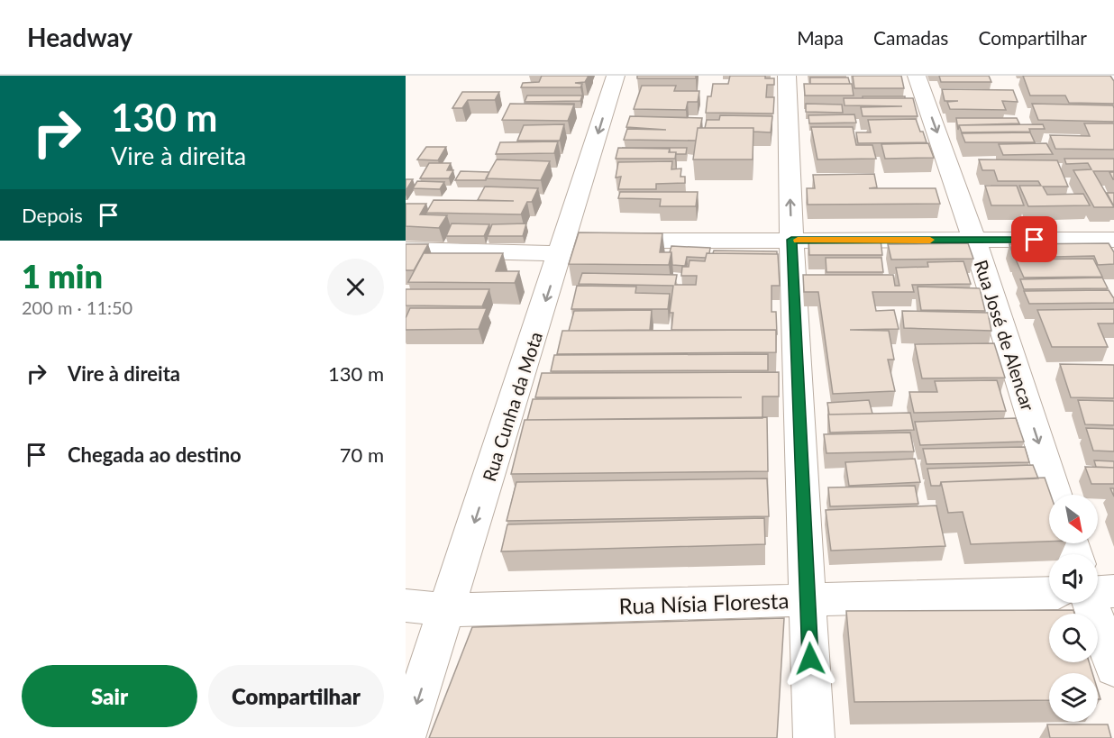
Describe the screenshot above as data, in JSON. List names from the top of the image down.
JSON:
{
  "streets": {
    "street": ["Rua José de Alencar", "Rua Cunha da Mota", "Rua Nísia Floresta"]
  },
  "crossings": [
    ["Rua Cunha da Mota", "Rua Nísia Floresta"]
  ],
  "north": "bottom right",
  "page": {
    "header": "Headway",
    "nav": ["Mapa", "Camadas", "Compartilhar"],
    "turn": ["130 m", "Vire à direita"],
    "then": "Depois",
    "heading": ["1 min", "200 m · 11:50"],
    "list": [
      {
        "name": "Vire à direita",
        "value": "130 m"
      },
      {
        "name": "Chegada ao destino",
        "value": "70 m"
      }
    ],
    "buttons": ["Sair", "Compartilhar"]
  }
}
